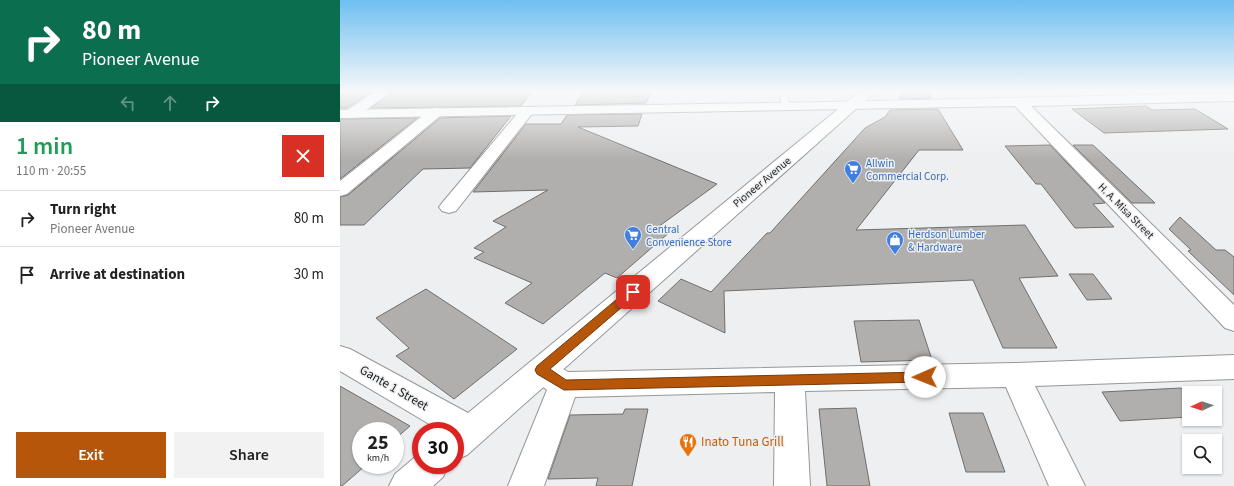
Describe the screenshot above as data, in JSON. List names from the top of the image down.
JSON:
{
  "streets": {
    "main road": ["Pioneer Avenue", "H. A. Misa Street", "Gante 1 Street"]
  },
  "places": {
    "supermarket": ["Allwin Commercial Corp.", "Central Convenience Store"],
    "shop": ["Herdson Lumber & Hardware"],
    "restaurant": ["Inato Tuna Grill"]
  },
  "north": "left",
  "page": {
    "turn": ["80 m", "Pioneer Avenue"],
    "heading": ["1 min", "110 m · 20:55"],
    "list": [
      {
        "name": "Turn right",
        "note": "Pioneer Avenue",
        "value": "80 m"
      },
      {
        "name": "Arrive at destination",
        "value": "30 m"
      }
    ],
    "speed": "25 km/h",
    "limit": "30",
    "buttons": ["Exit", "Share"]
  }
}
